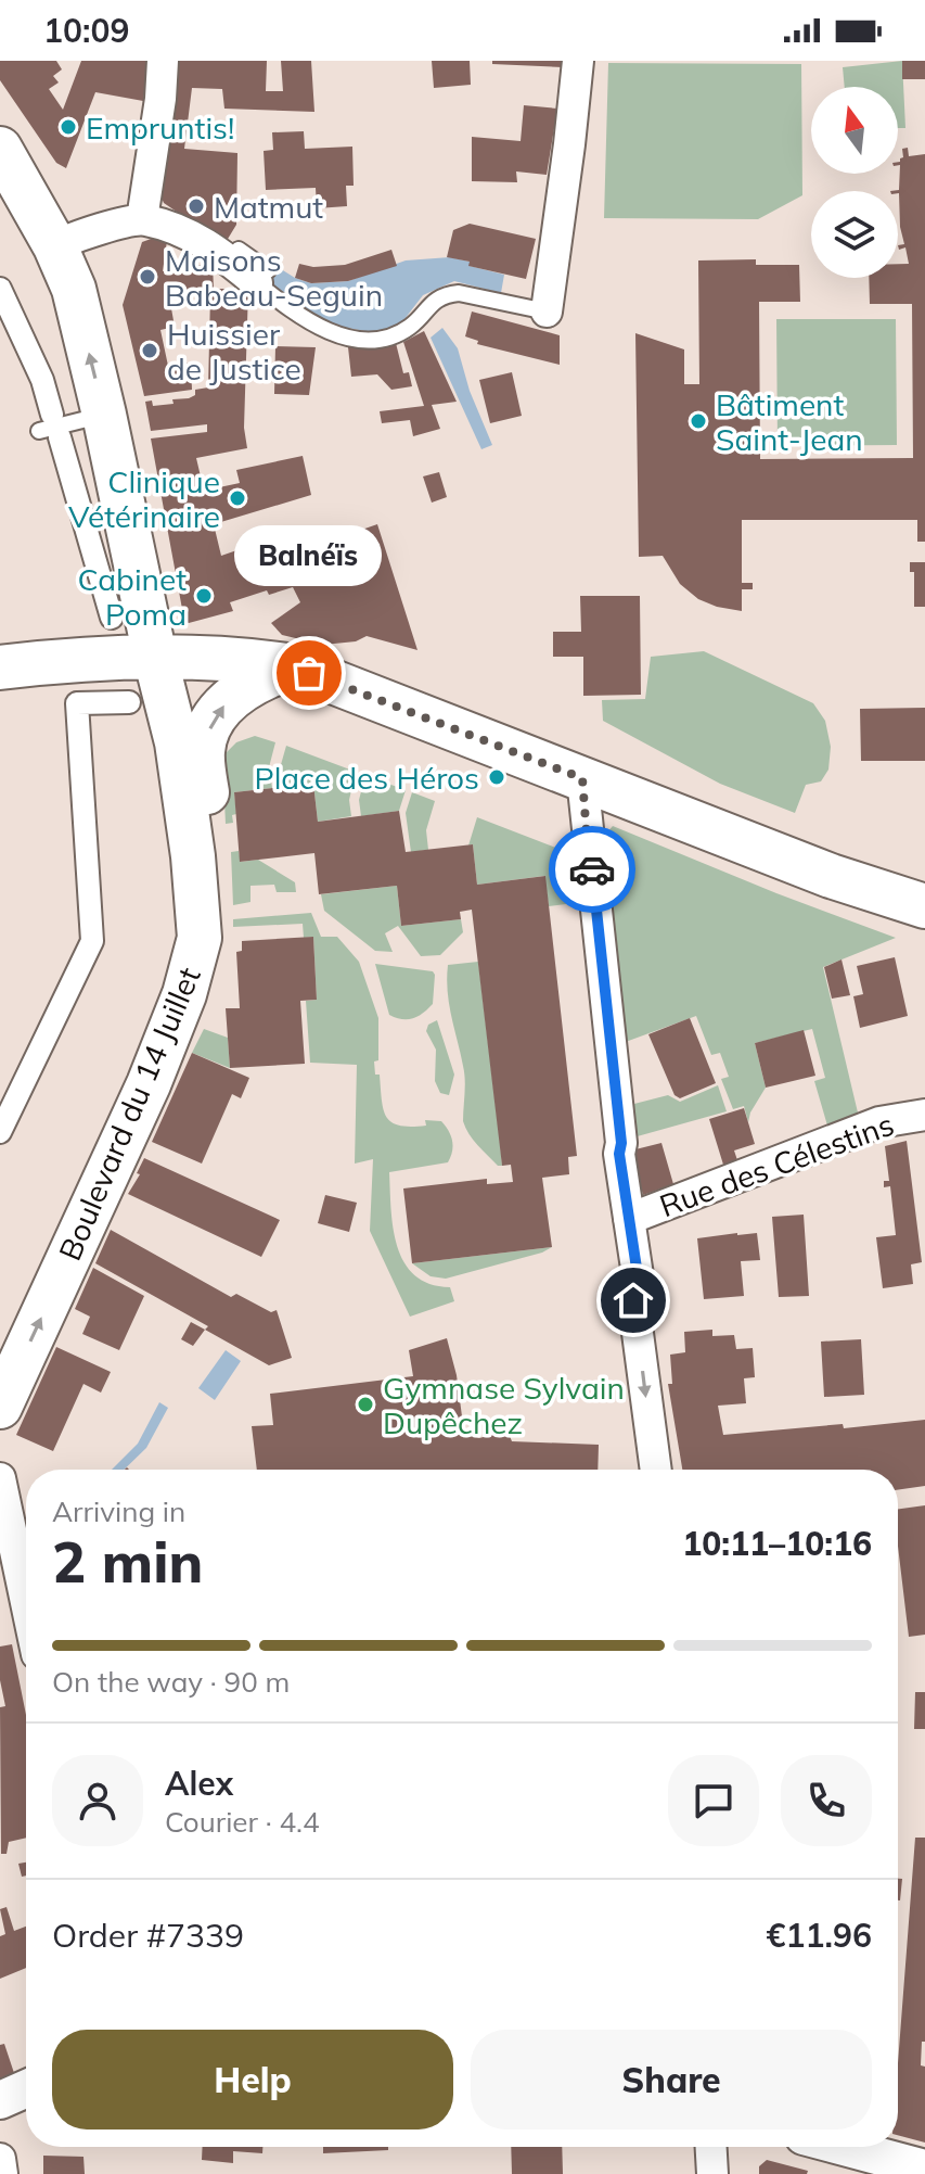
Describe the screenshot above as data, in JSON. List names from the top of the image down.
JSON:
{
  "streets": {
    "main road": ["Boulevard du 14 Juillet"],
    "street": ["Rue des Célestins"]
  },
  "one_way": ["Boulevard du 14 Juillet"],
  "places": [
    "Empruntis!",
    "Matmut",
    "Maisons Babeau-Seguin",
    "Huissier de Justice",
    "Bâtiment Saint-Jean",
    "Clinique Vétérinaire",
    "Cabinet Poma",
    "Balnéïs",
    "Place des Héros",
    "Gymnase Sylvain Dupêchez"
  ],
  "north": "top",
  "page": {
    "status": "10:09",
    "bubble": "Balnéïs",
    "heading": ["2 min", "Arriving in", "10:11–10:16"],
    "panel": [
      "Alex",
      "Courier · 4.4",
      "Order #7339",
      "€11.96"
    ],
    "bar": "On the way · 90 m",
    "buttons": ["Help", "Share"]
  }
}
